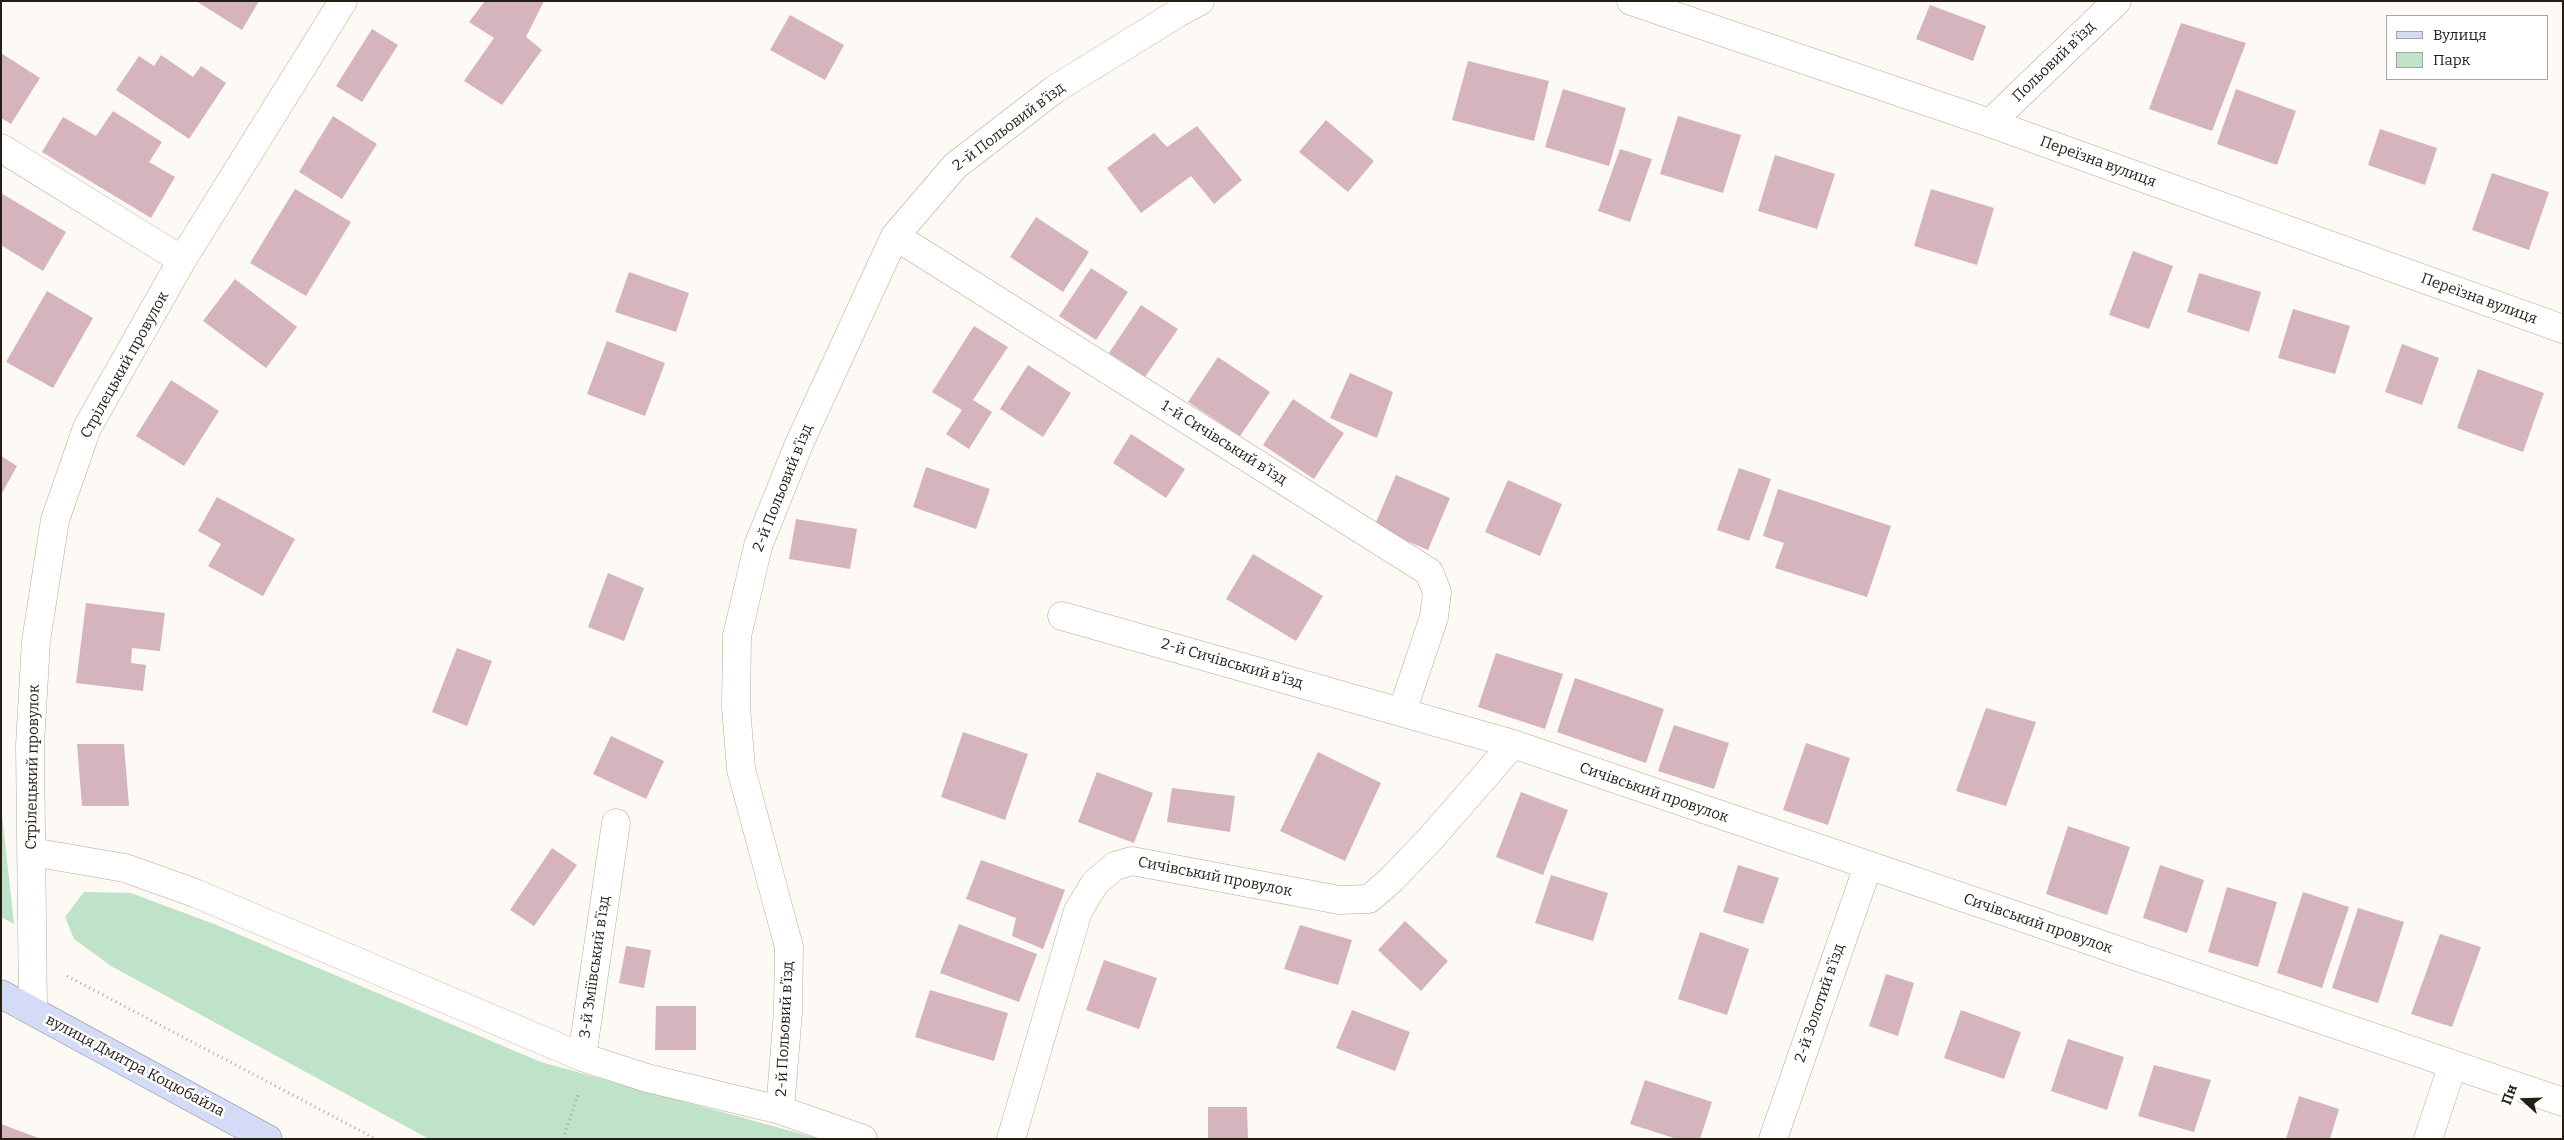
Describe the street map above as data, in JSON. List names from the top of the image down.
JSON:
{
  "streets": {
    "main road": ["вулиця Дмитра Коцюбайла"],
    "street": [
      "Польовий в’їзд",
      "2-й Польовий в’їзд",
      "Переїзна вулиця",
      "Стрілецький провулок",
      "1-й Сичівський в’їзд",
      "2-й Сичівський в’їзд",
      "Сичівський провулок",
      "3-й Зміївський в’їзд",
      "2-й Золотий в’їзд"
    ]
  },
  "crossings": [
    ["Польовий в’їзд", "Переїзна вулиця"],
    ["2-й Польовий в’їзд", "1-й Сичівський в’їзд"],
    ["2-й Польовий в’їзд", "3-й Зміївський в’їзд"],
    ["Стрілецький провулок", "вулиця Дмитра Коцюбайла"],
    ["1-й Сичівський в’їзд", "2-й Сичівський в’їзд"],
    ["1-й Сичівський в’їзд", "Сичівський провулок"],
    ["2-й Сичівський в’їзд", "Сичівський провулок"],
    ["Сичівський провулок", "2-й Золотий в’їзд"]
  ],
  "legend": ["Вулиця", "Парк"],
  "north": "left"
}
